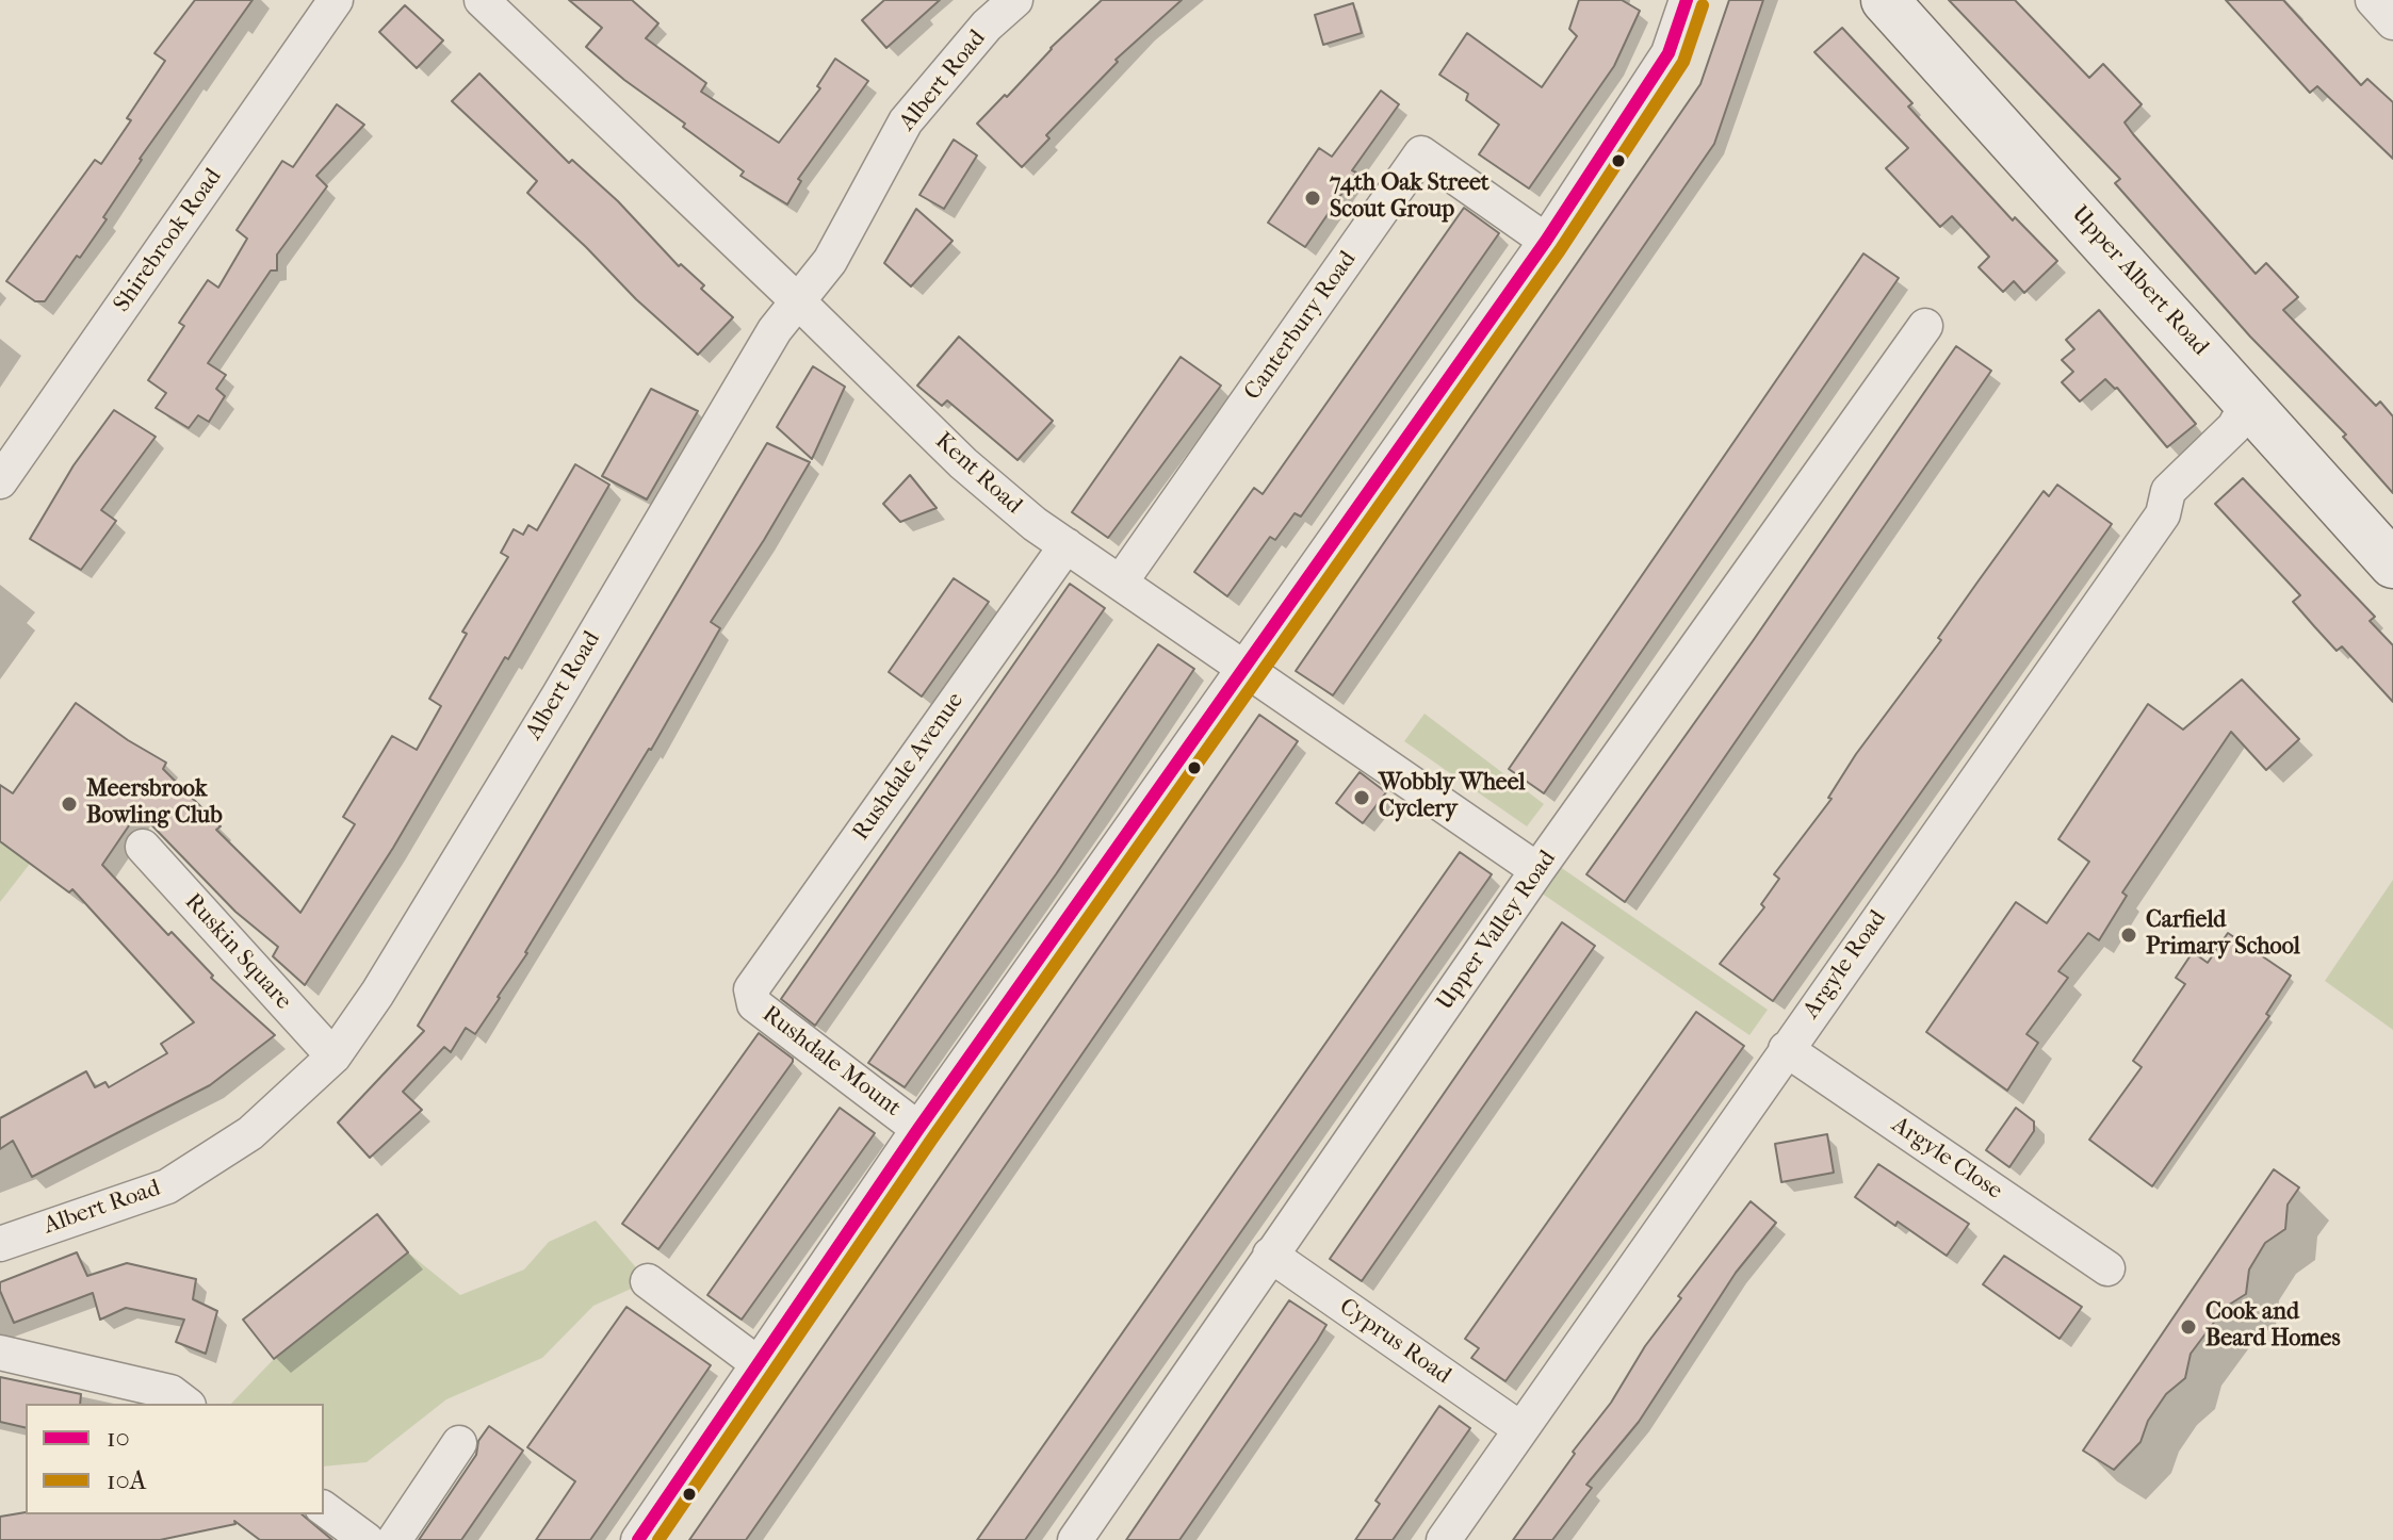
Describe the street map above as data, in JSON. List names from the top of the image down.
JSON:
{
  "streets": {
    "street": [
      "Albert Road",
      "Shirebrook Road",
      "Upper Albert Road",
      "Canterbury Road",
      "Kent Road",
      "Rushdale Avenue",
      "Upper Valley Road",
      "Ruskin Square",
      "Argyle Road",
      "Rushdale Mount",
      "Argyle Close",
      "Cyprus Road"
    ]
  },
  "crossings": [
    ["Albert Road", "Kent Road"],
    ["Albert Road", "Ruskin Square"],
    ["Upper Albert Road", "Argyle Road"],
    ["Canterbury Road", "Kent Road"],
    ["Kent Road", "Rushdale Avenue"],
    ["Kent Road", "Upper Valley Road"],
    ["Rushdale Avenue", "Rushdale Mount"],
    ["Upper Valley Road", "Cyprus Road"],
    ["Argyle Road", "Argyle Close"],
    ["Argyle Road", "Cyprus Road"]
  ],
  "places": [
    "74th Oak Street Scout Group",
    "Wobbly Wheel Cyclery",
    "Meersbrook Bowling Club",
    "Carfield Primary School",
    "Cook and Beard Homes"
  ],
  "lines": ["transit line 10", "transit line 10A"],
  "legend": ["10", "10A"]
}
